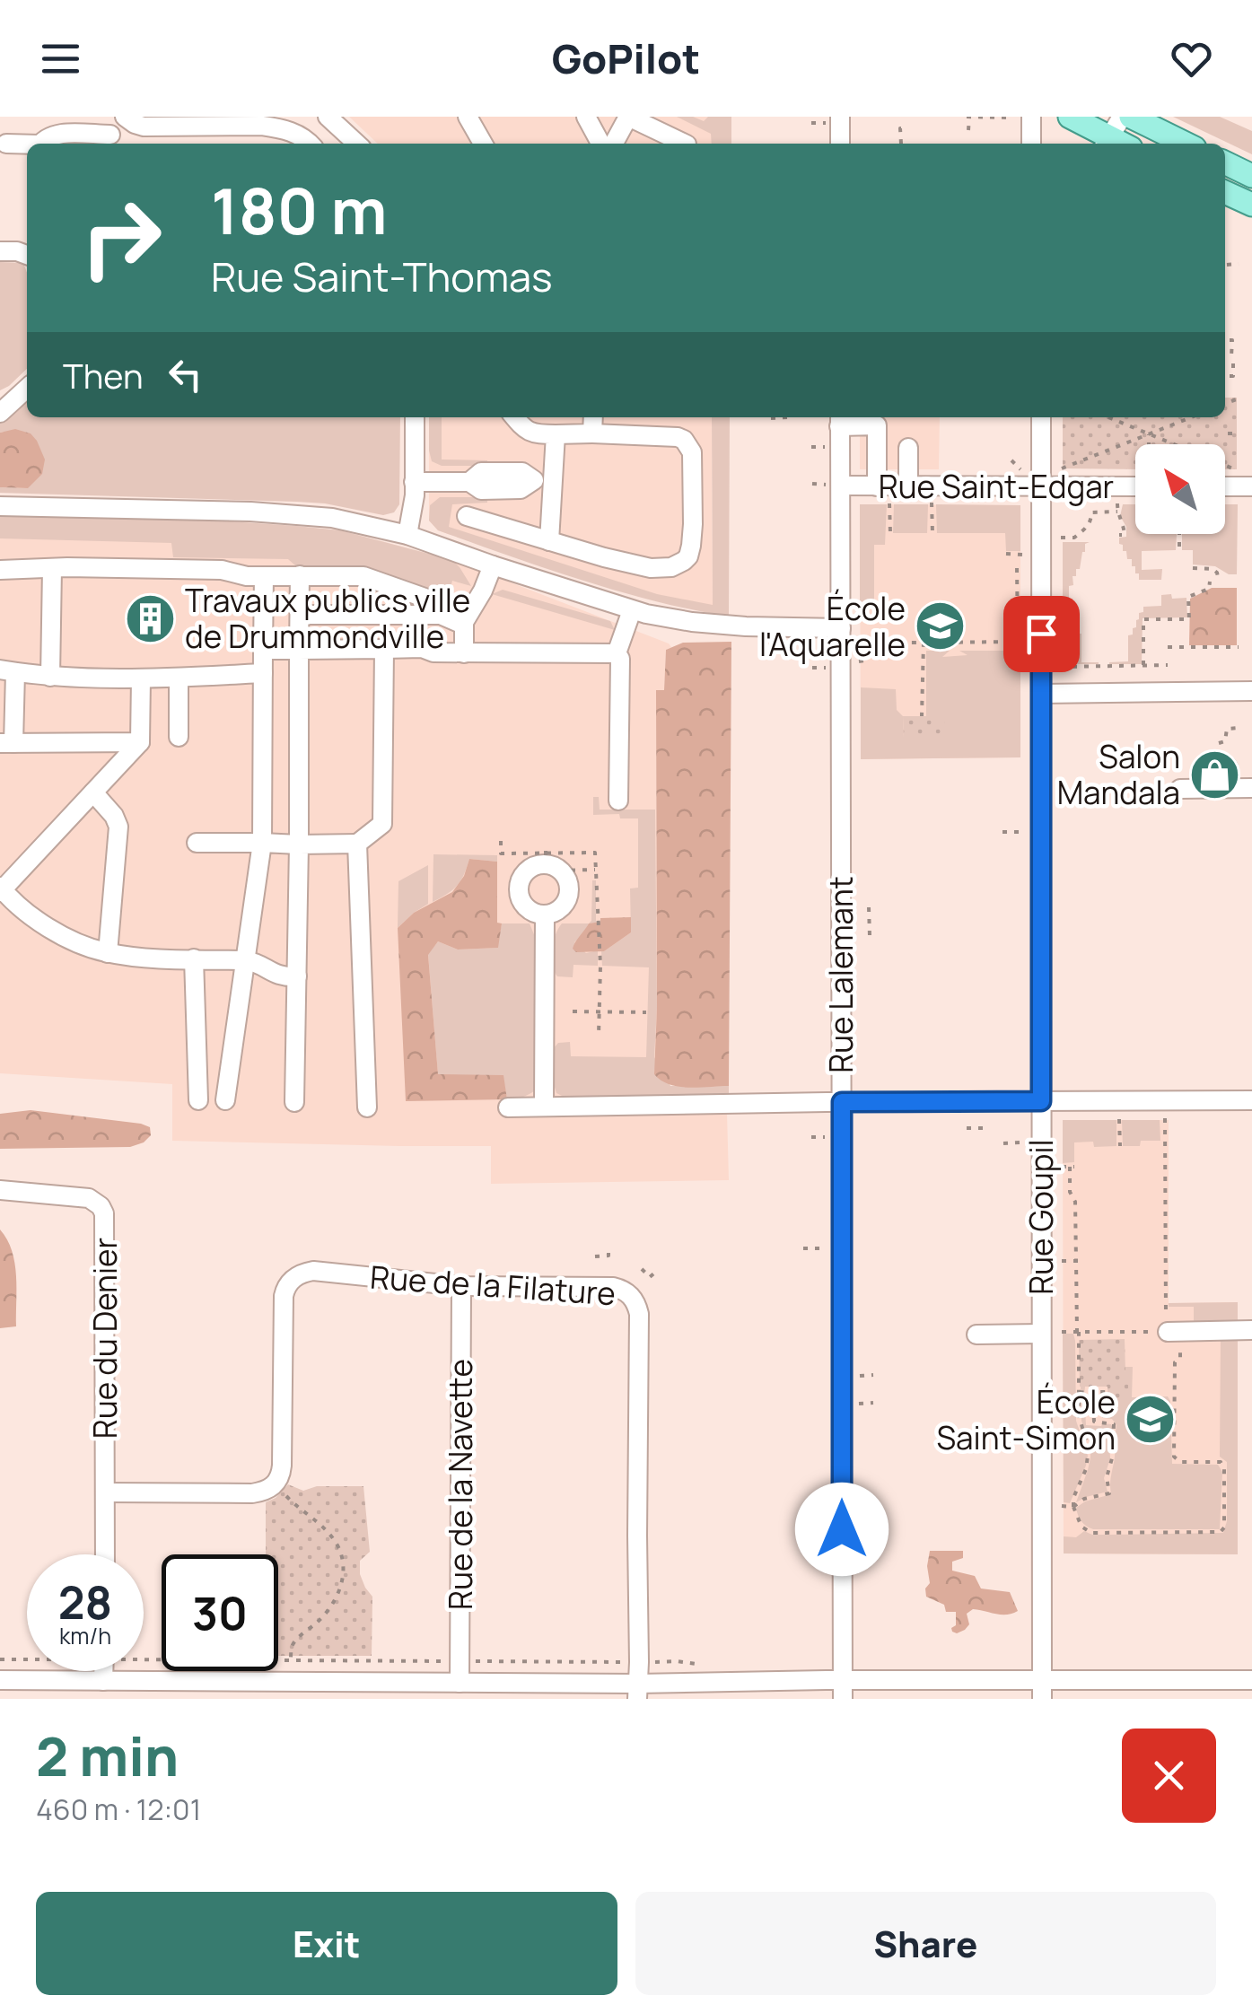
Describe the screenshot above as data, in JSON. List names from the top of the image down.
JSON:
{
  "streets": {
    "street": [
      "Rue Saint-Edgar",
      "Rue Lalemant",
      "Rue Goupil",
      "Rue de la Filature",
      "Rue du Denier",
      "Rue de la Navette"
    ]
  },
  "crossings": [
    ["Rue Saint-Edgar", "Rue Lalemant"],
    ["Rue Saint-Edgar", "Rue Goupil"],
    ["Rue de la Filature", "Rue du Denier"],
    ["Rue de la Filature", "Rue de la Navette"]
  ],
  "places": {
    "building": ["Travaux publics ville de Drummondville"],
    "school or university": ["École l'Aquarelle", "École Saint-Simon"],
    "shop": ["Salon Mandala"]
  },
  "north": "top left",
  "page": {
    "header": "GoPilot",
    "turn": ["180 m", "Rue Saint-Thomas"],
    "then": "Then",
    "speed": "28 km/h",
    "limit": "30",
    "heading": ["2 min", "460 m · 12:01"],
    "buttons": ["Exit", "Share"]
  }
}
